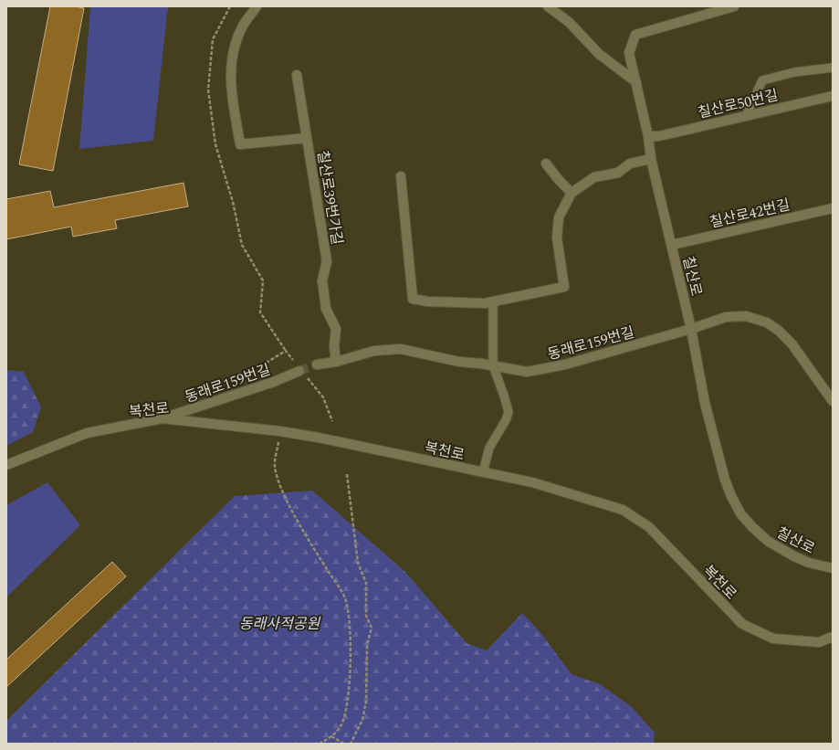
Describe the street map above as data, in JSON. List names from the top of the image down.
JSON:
{
  "streets": {
    "street": [
      "칠산로50번길",
      "칠산로39번가길",
      "칠산로42번길",
      "칠산로",
      "동래로159번길",
      "복천로"
    ]
  },
  "crossings": [
    ["칠산로50번길", "칠산로"],
    ["칠산로39번가길", "동래로159번길"],
    ["칠산로42번길", "칠산로"],
    ["칠산로", "동래로159번길"],
    ["동래로159번길", "복천로"]
  ],
  "parks": ["동래사적공원"]
}
